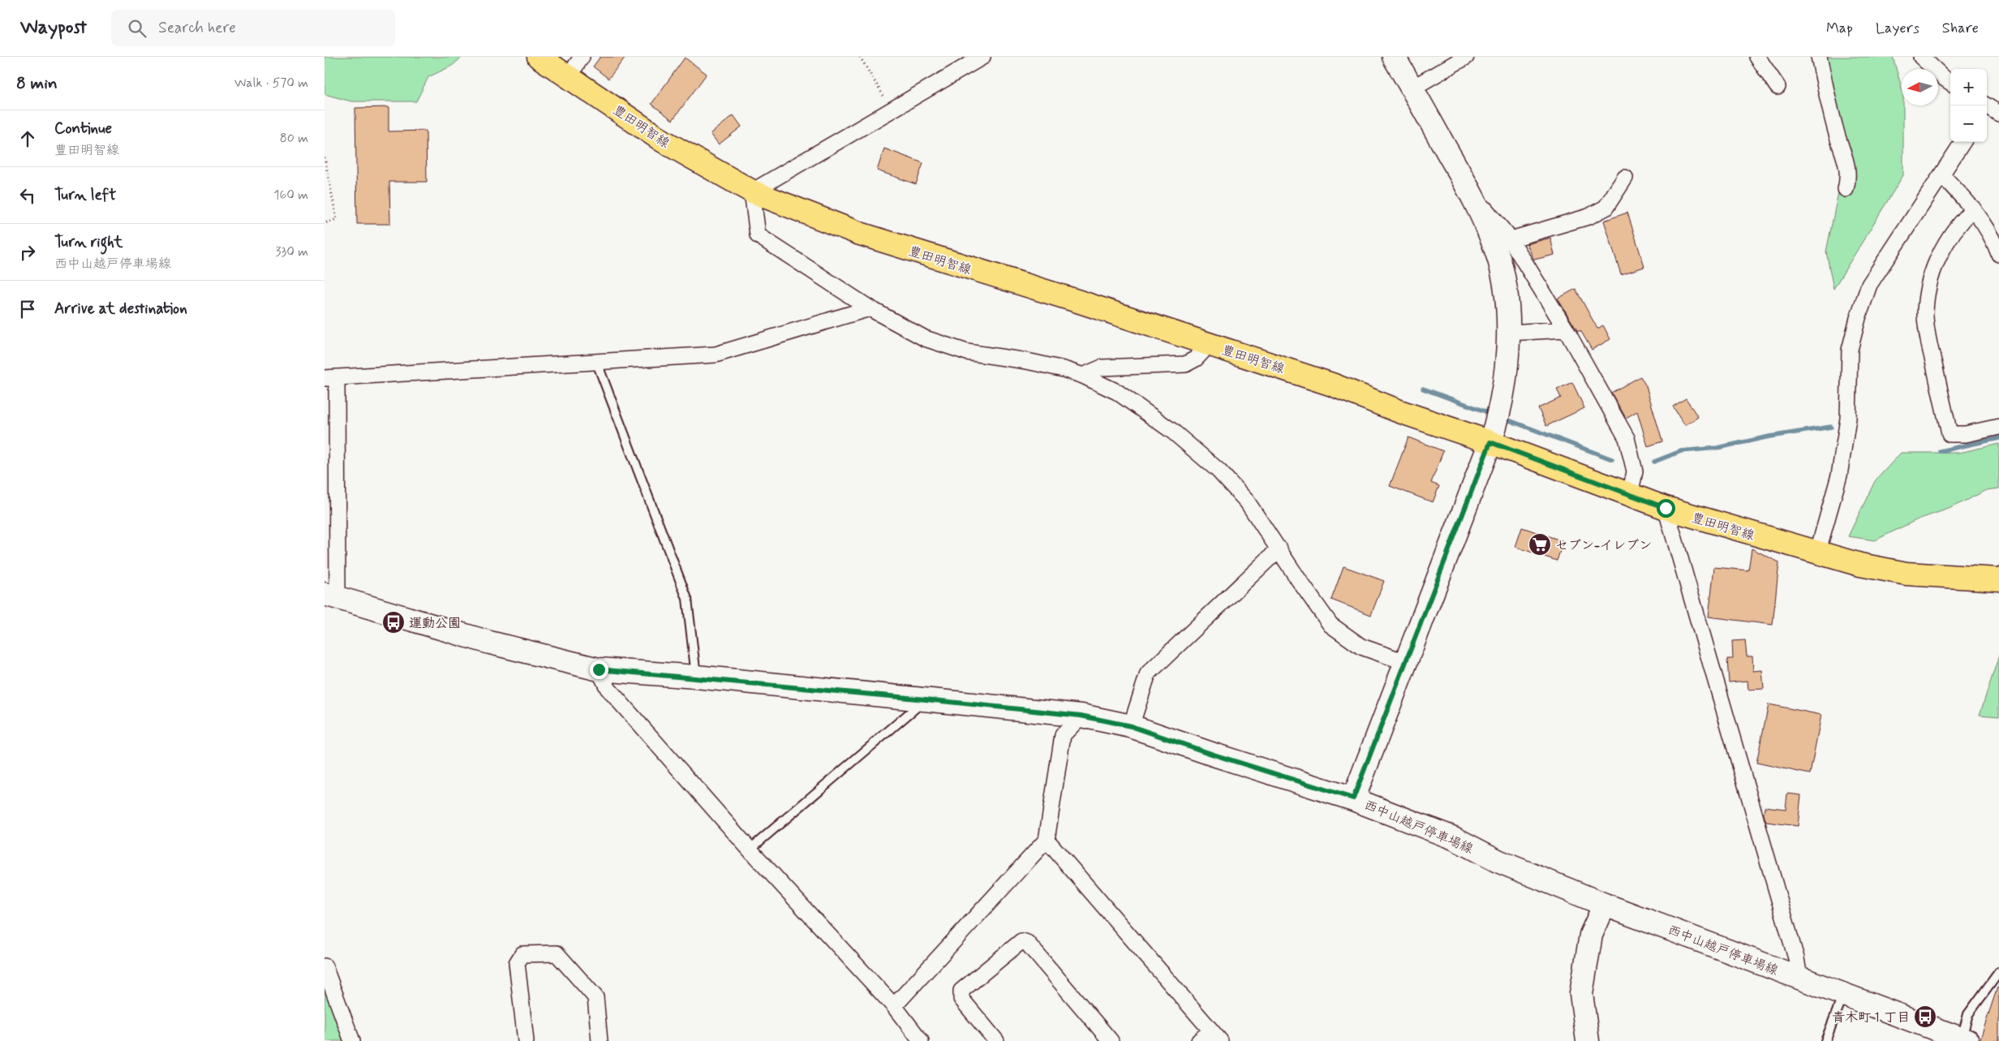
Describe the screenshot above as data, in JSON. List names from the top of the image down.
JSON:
{
  "streets": {
    "main road": ["豊田明智線", "西中山越戸停車場線"]
  },
  "places": {
    "supermarket": ["セブン-イレブン"],
    "bus stop": ["運動公園", "青木町１丁目"]
  },
  "north": "left",
  "page": {
    "header": "Waypost",
    "search": "Search here",
    "nav": ["Map", "Layers", "Share"],
    "heading": ["8 min", "Walk · 570 m"],
    "map_buttons": ["+", "−"],
    "list": [
      ["Continue", "豊田明智線", "80 m"],
      ["Turn left", "160 m"],
      ["Turn right", "西中山越戸停車場線", "330 m"],
      "Arrive at destination"
    ]
  }
}
